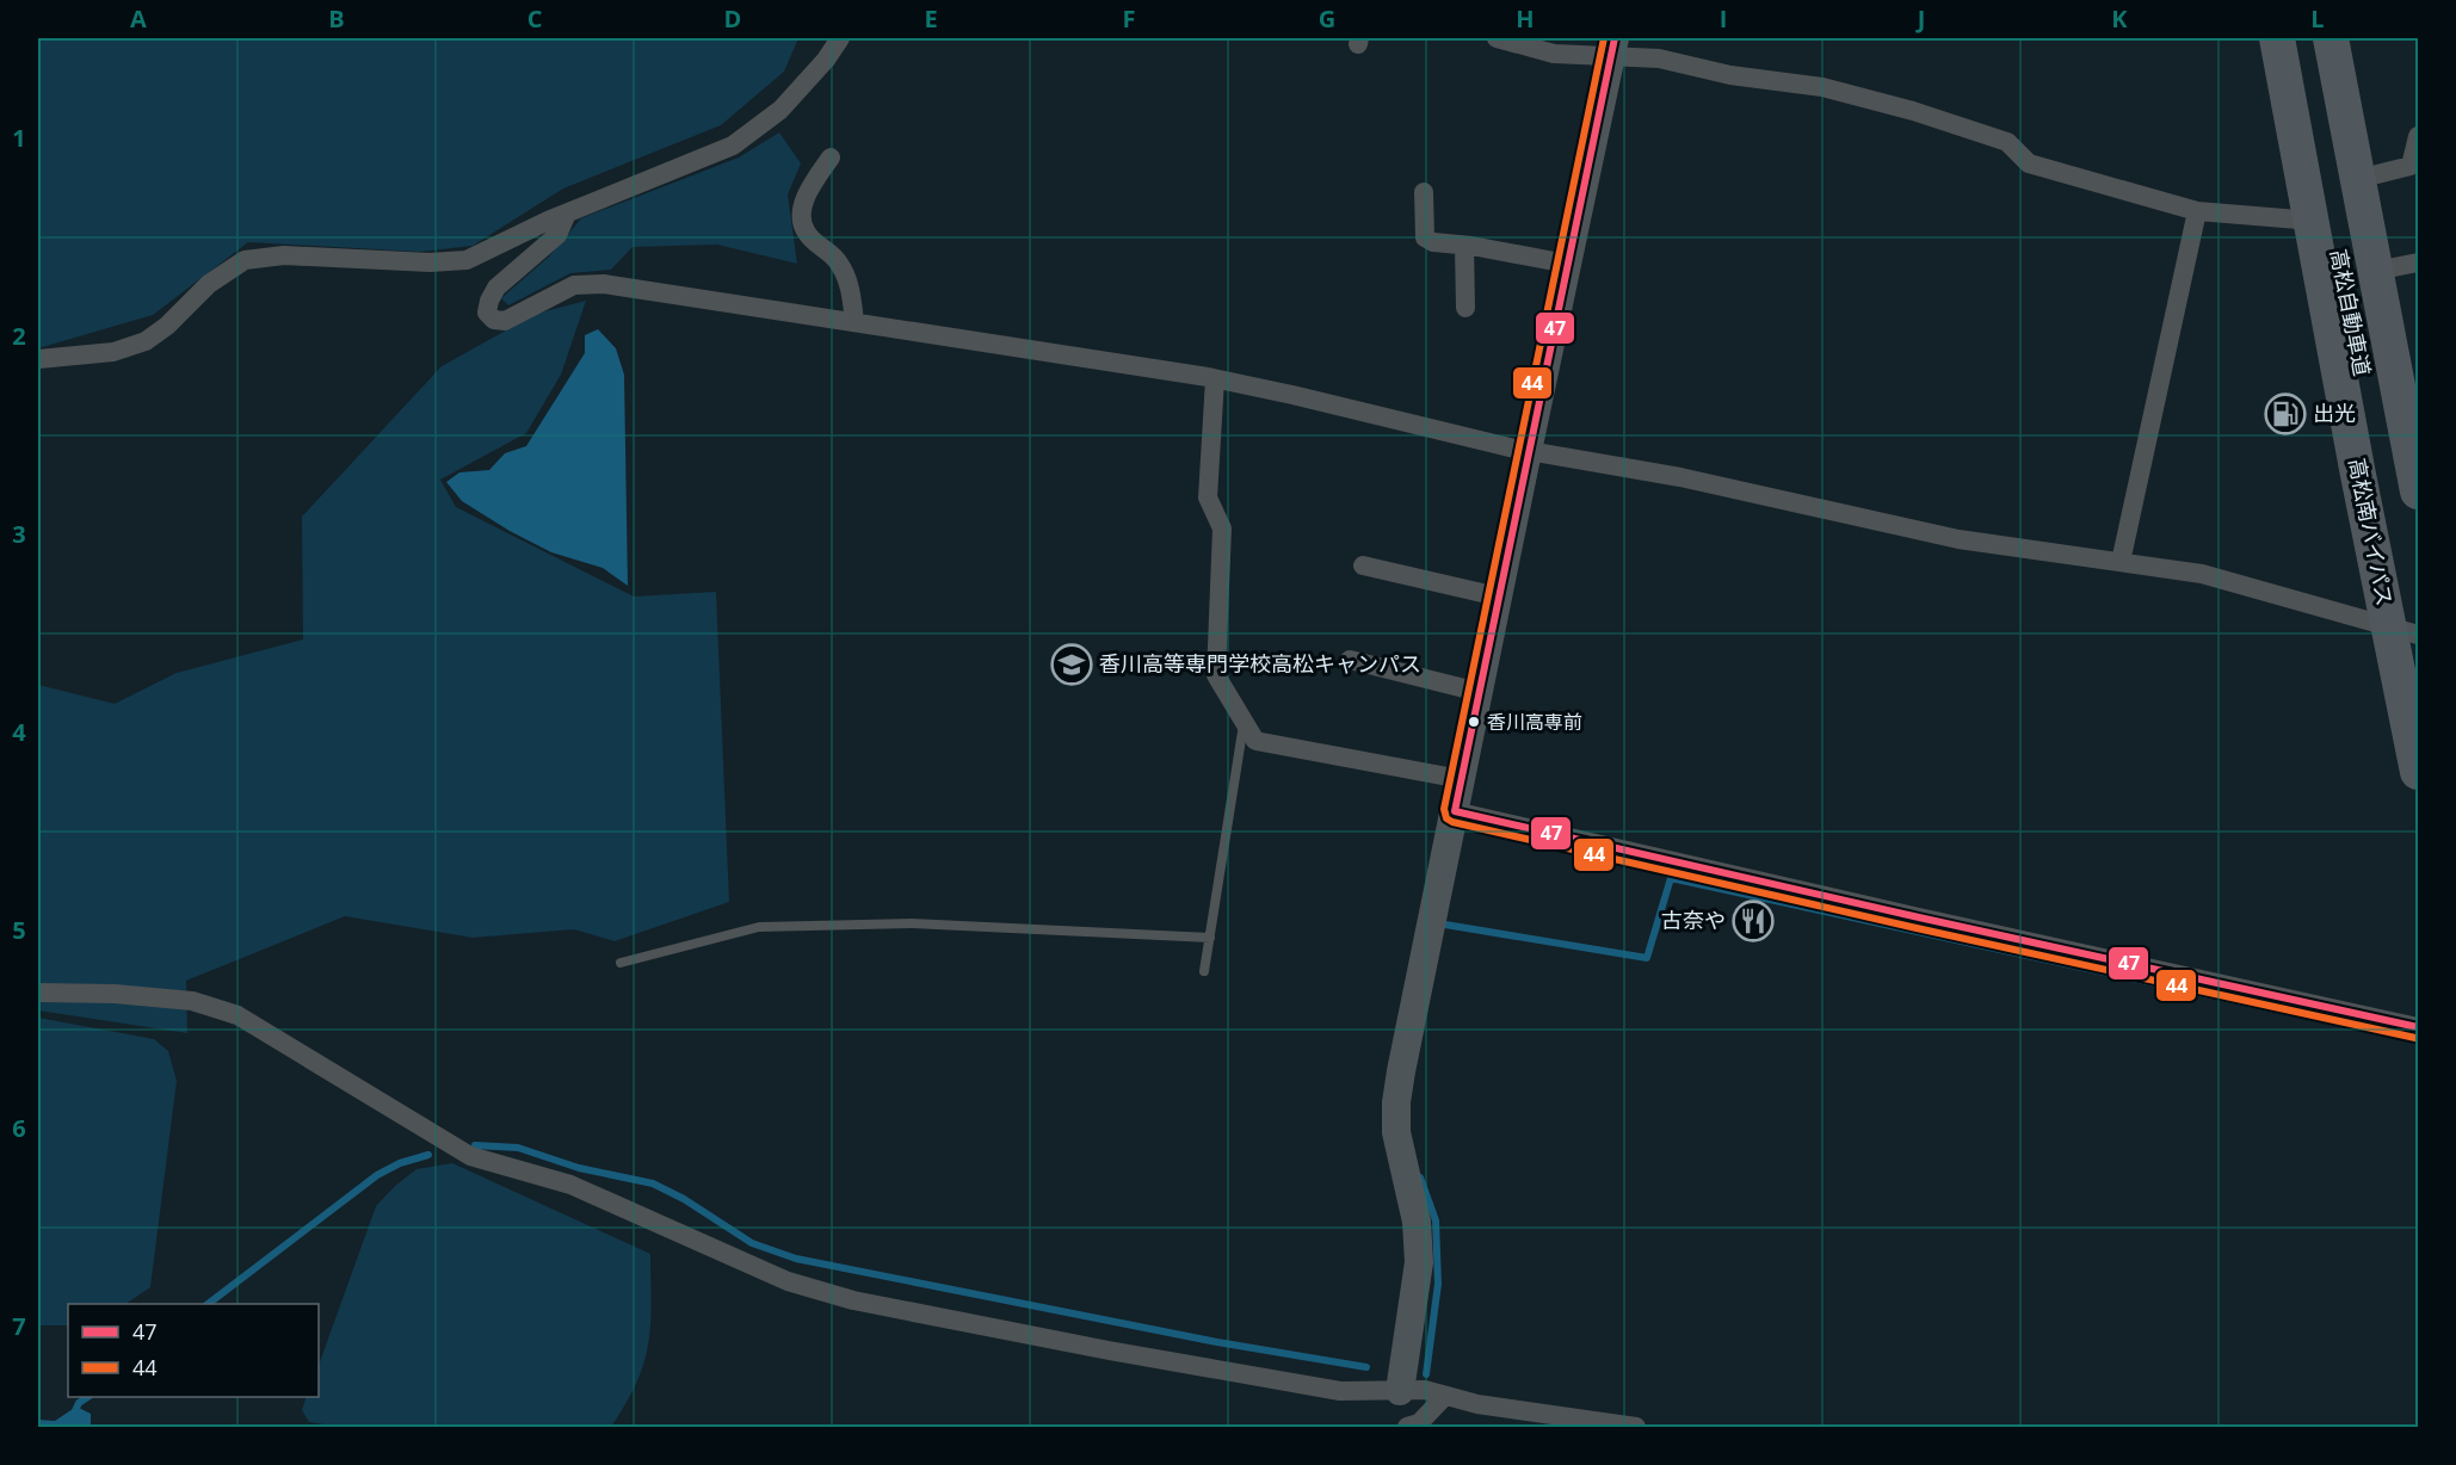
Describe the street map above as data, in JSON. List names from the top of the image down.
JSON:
{
  "streets": {
    "highway": ["高松自動車道", "高松南バイパス"]
  },
  "places": {
    "fuel station": ["出光"],
    "school or university": ["香川高等専門学校高松キャンパス"],
    "other": ["香川高専前"],
    "restaurant": ["古奈や"]
  },
  "lines": ["transit line 47", "transit line 44"],
  "legend": ["47", "44"],
  "grid": {
    "columns": [
      "A",
      "B",
      "C",
      "D",
      "E",
      "F",
      "G",
      "H",
      "I",
      "J",
      "K",
      "L"
    ],
    "rows": [
      "1",
      "2",
      "3",
      "4",
      "5",
      "6",
      "7"
    ]
  }
}
